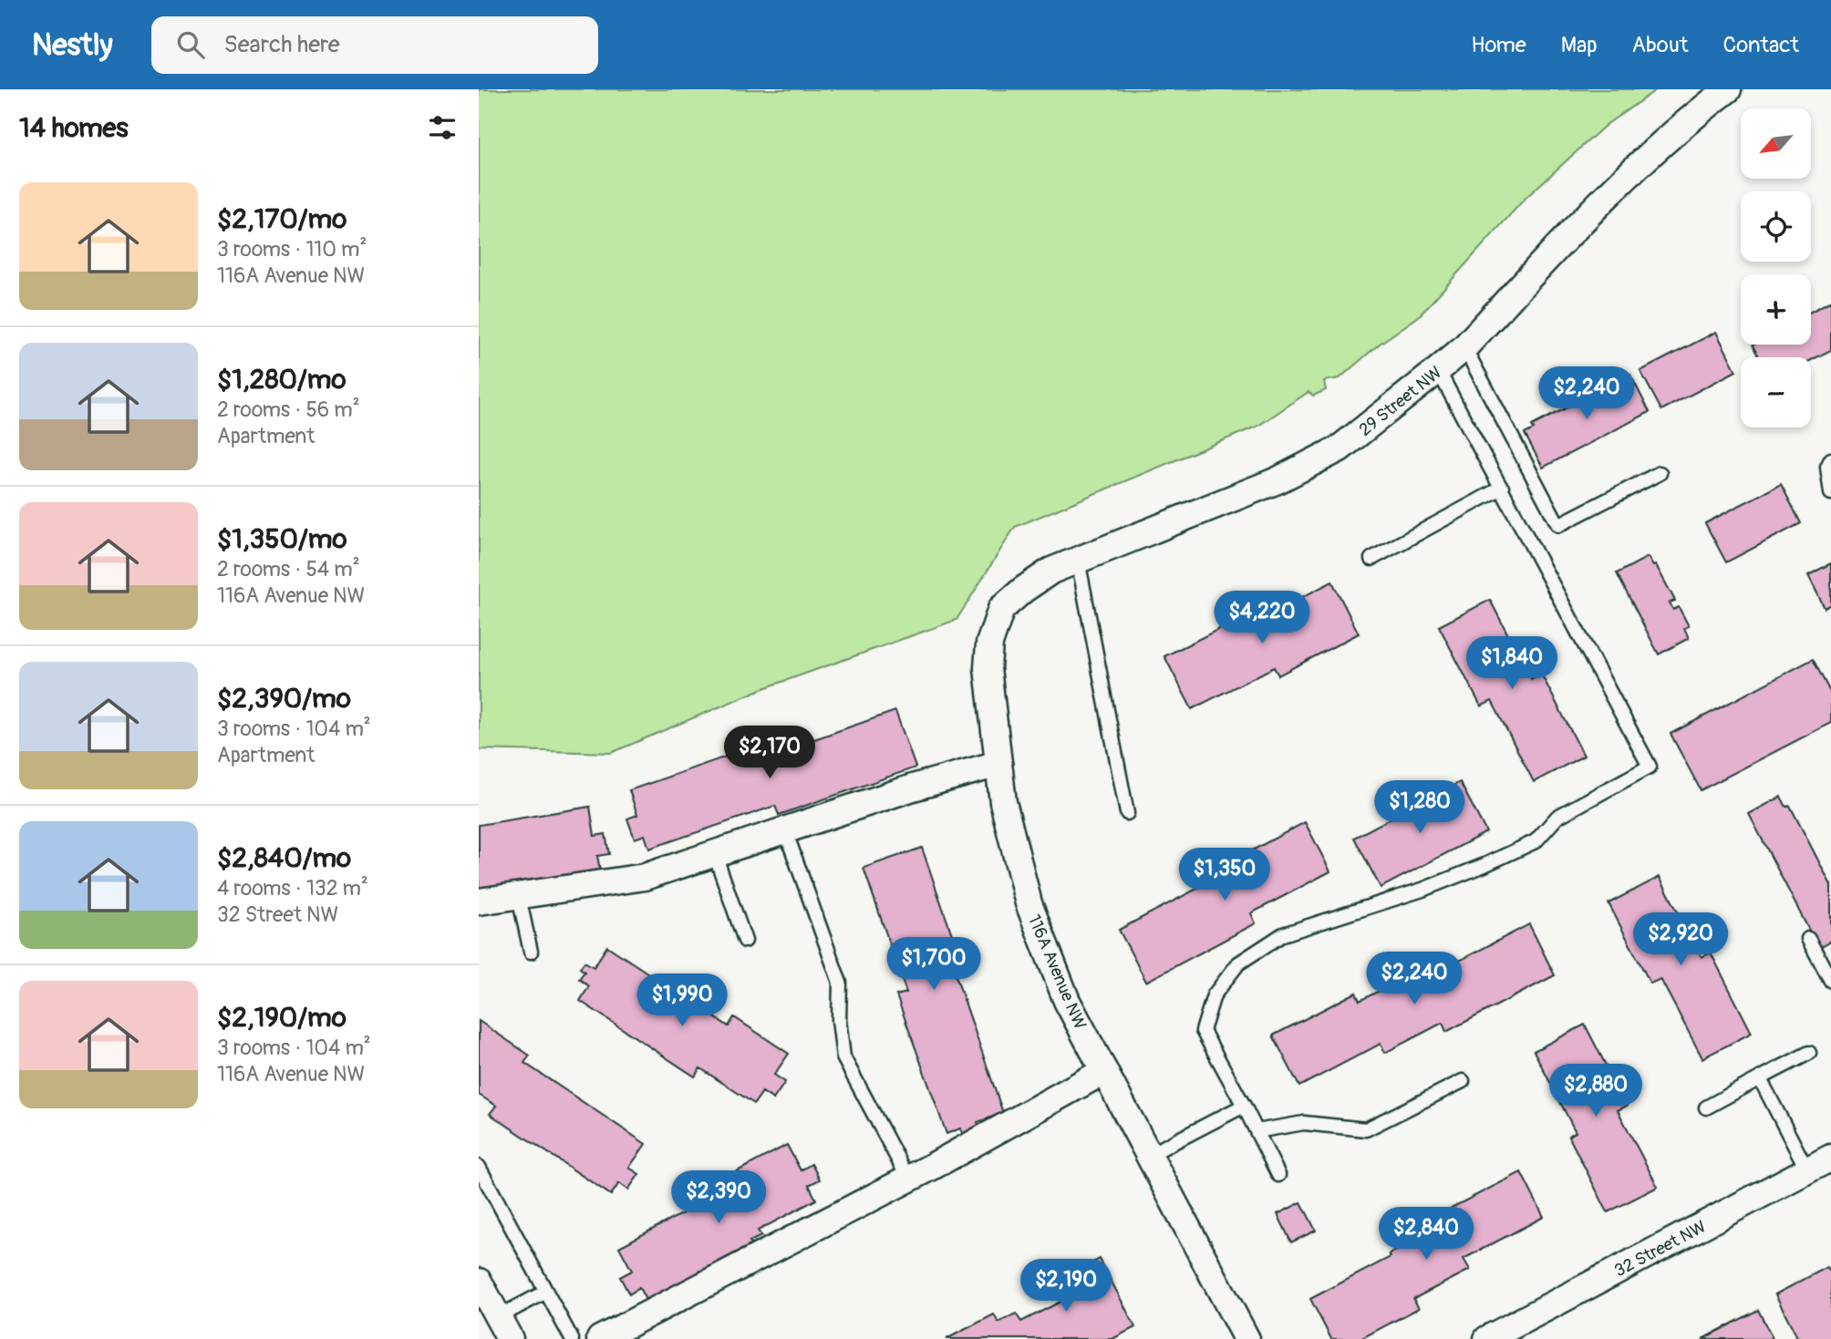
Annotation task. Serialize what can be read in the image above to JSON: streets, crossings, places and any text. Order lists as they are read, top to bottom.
{
  "streets": {
    "street": ["29 Street NW", "116A Avenue NW", "32 Street NW"]
  },
  "crossings": [
    ["29 Street NW", "116A Avenue NW"]
  ],
  "north": "bottom left",
  "page": {
    "header": "Nestly",
    "search": "Search here",
    "nav": [
      "Home",
      "Map",
      "About",
      "Contact"
    ],
    "heading": "14 homes",
    "map_buttons": ["+", "−"],
    "list": [
      {
        "name": "$2,170/mo",
        "note": "3 rooms · 110 m² · 116A Avenue NW"
      },
      {
        "name": "$1,280/mo",
        "note": "2 rooms · 56 m² · Apartment"
      },
      {
        "name": "$1,350/mo",
        "note": "2 rooms · 54 m² · 116A Avenue NW"
      },
      {
        "name": "$2,390/mo",
        "note": "3 rooms · 104 m² · Apartment"
      },
      {
        "name": "$2,840/mo",
        "note": "4 rooms · 132 m² · 32 Street NW"
      },
      {
        "name": "$2,190/mo",
        "note": "3 rooms · 104 m² · 116A Avenue NW"
      }
    ],
    "price": [
      "$2,240",
      "$4,220",
      "$1,840",
      "$2,170",
      "$1,280",
      "$1,350",
      "$2,920",
      "$1,700",
      "$2,240",
      "$1,990",
      "$2,880",
      "$2,390",
      "$2,840",
      "$2,190"
    ]
  }
}
